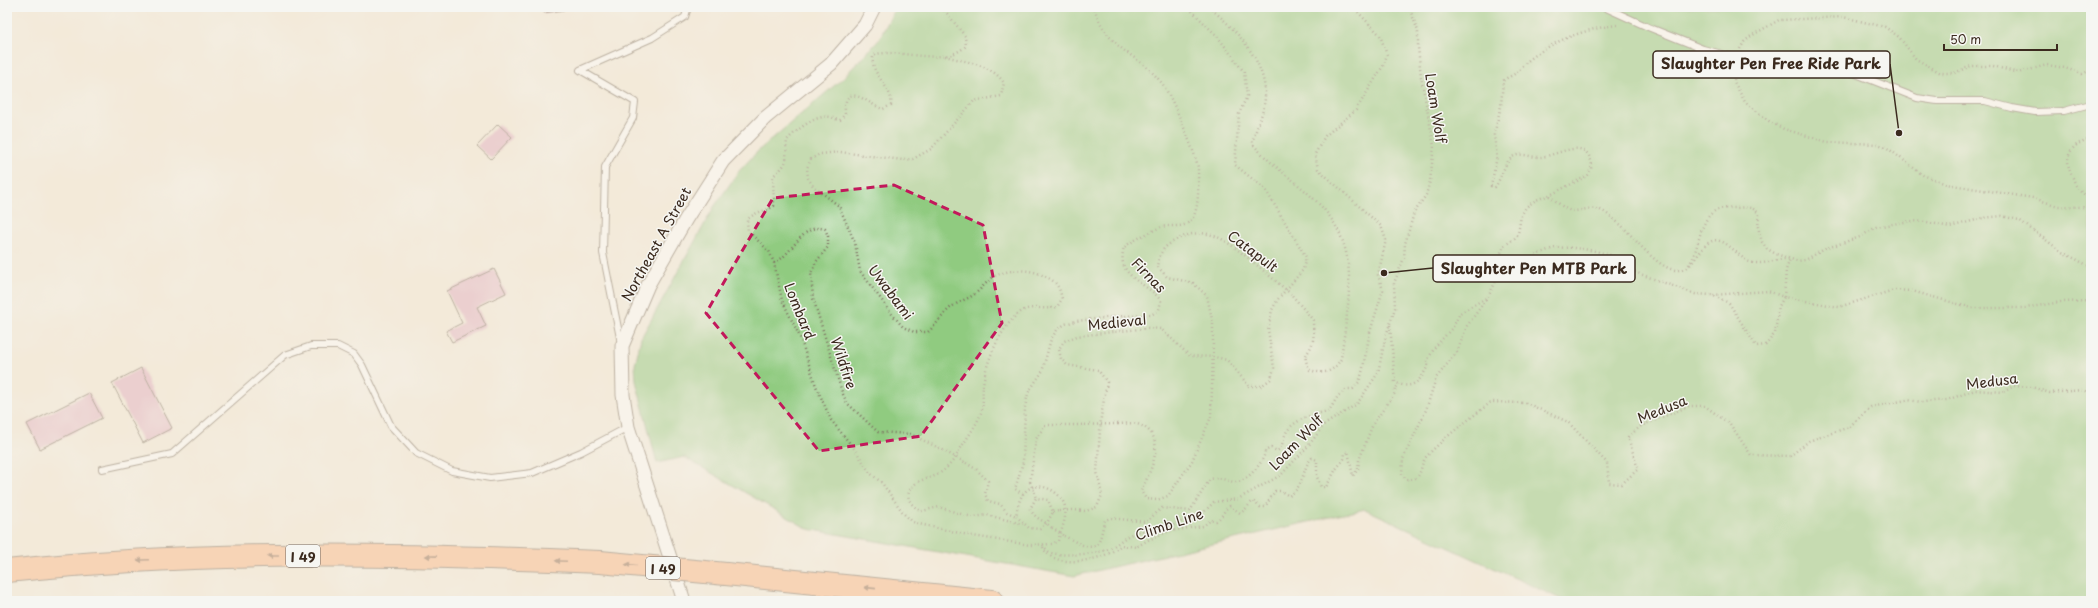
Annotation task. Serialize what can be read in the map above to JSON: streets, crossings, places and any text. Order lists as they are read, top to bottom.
{
  "streets": {
    "highway": ["I 49"],
    "street": ["Northeast A Street"],
    "path": [
      "Loam Wolf",
      "Catapult",
      "Firnas",
      "Uwabami",
      "Lombard",
      "Medieval",
      "Wildfire",
      "Medusa",
      "Climb Line"
    ]
  },
  "crossings": [
    ["Loam Wolf", "Lombard"],
    ["Loam Wolf", "Climb Line"],
    ["Catapult", "Medieval"],
    ["Firnas", "Lombard"],
    ["Uwabami", "Lombard"],
    ["Uwabami", "Wildfire"],
    ["Lombard", "Wildfire"],
    ["Lombard", "Climb Line"]
  ],
  "places": ["Slaughter Pen Free Ride Park", "Slaughter Pen MTB Park"],
  "scale_bar": "50 m"
}
